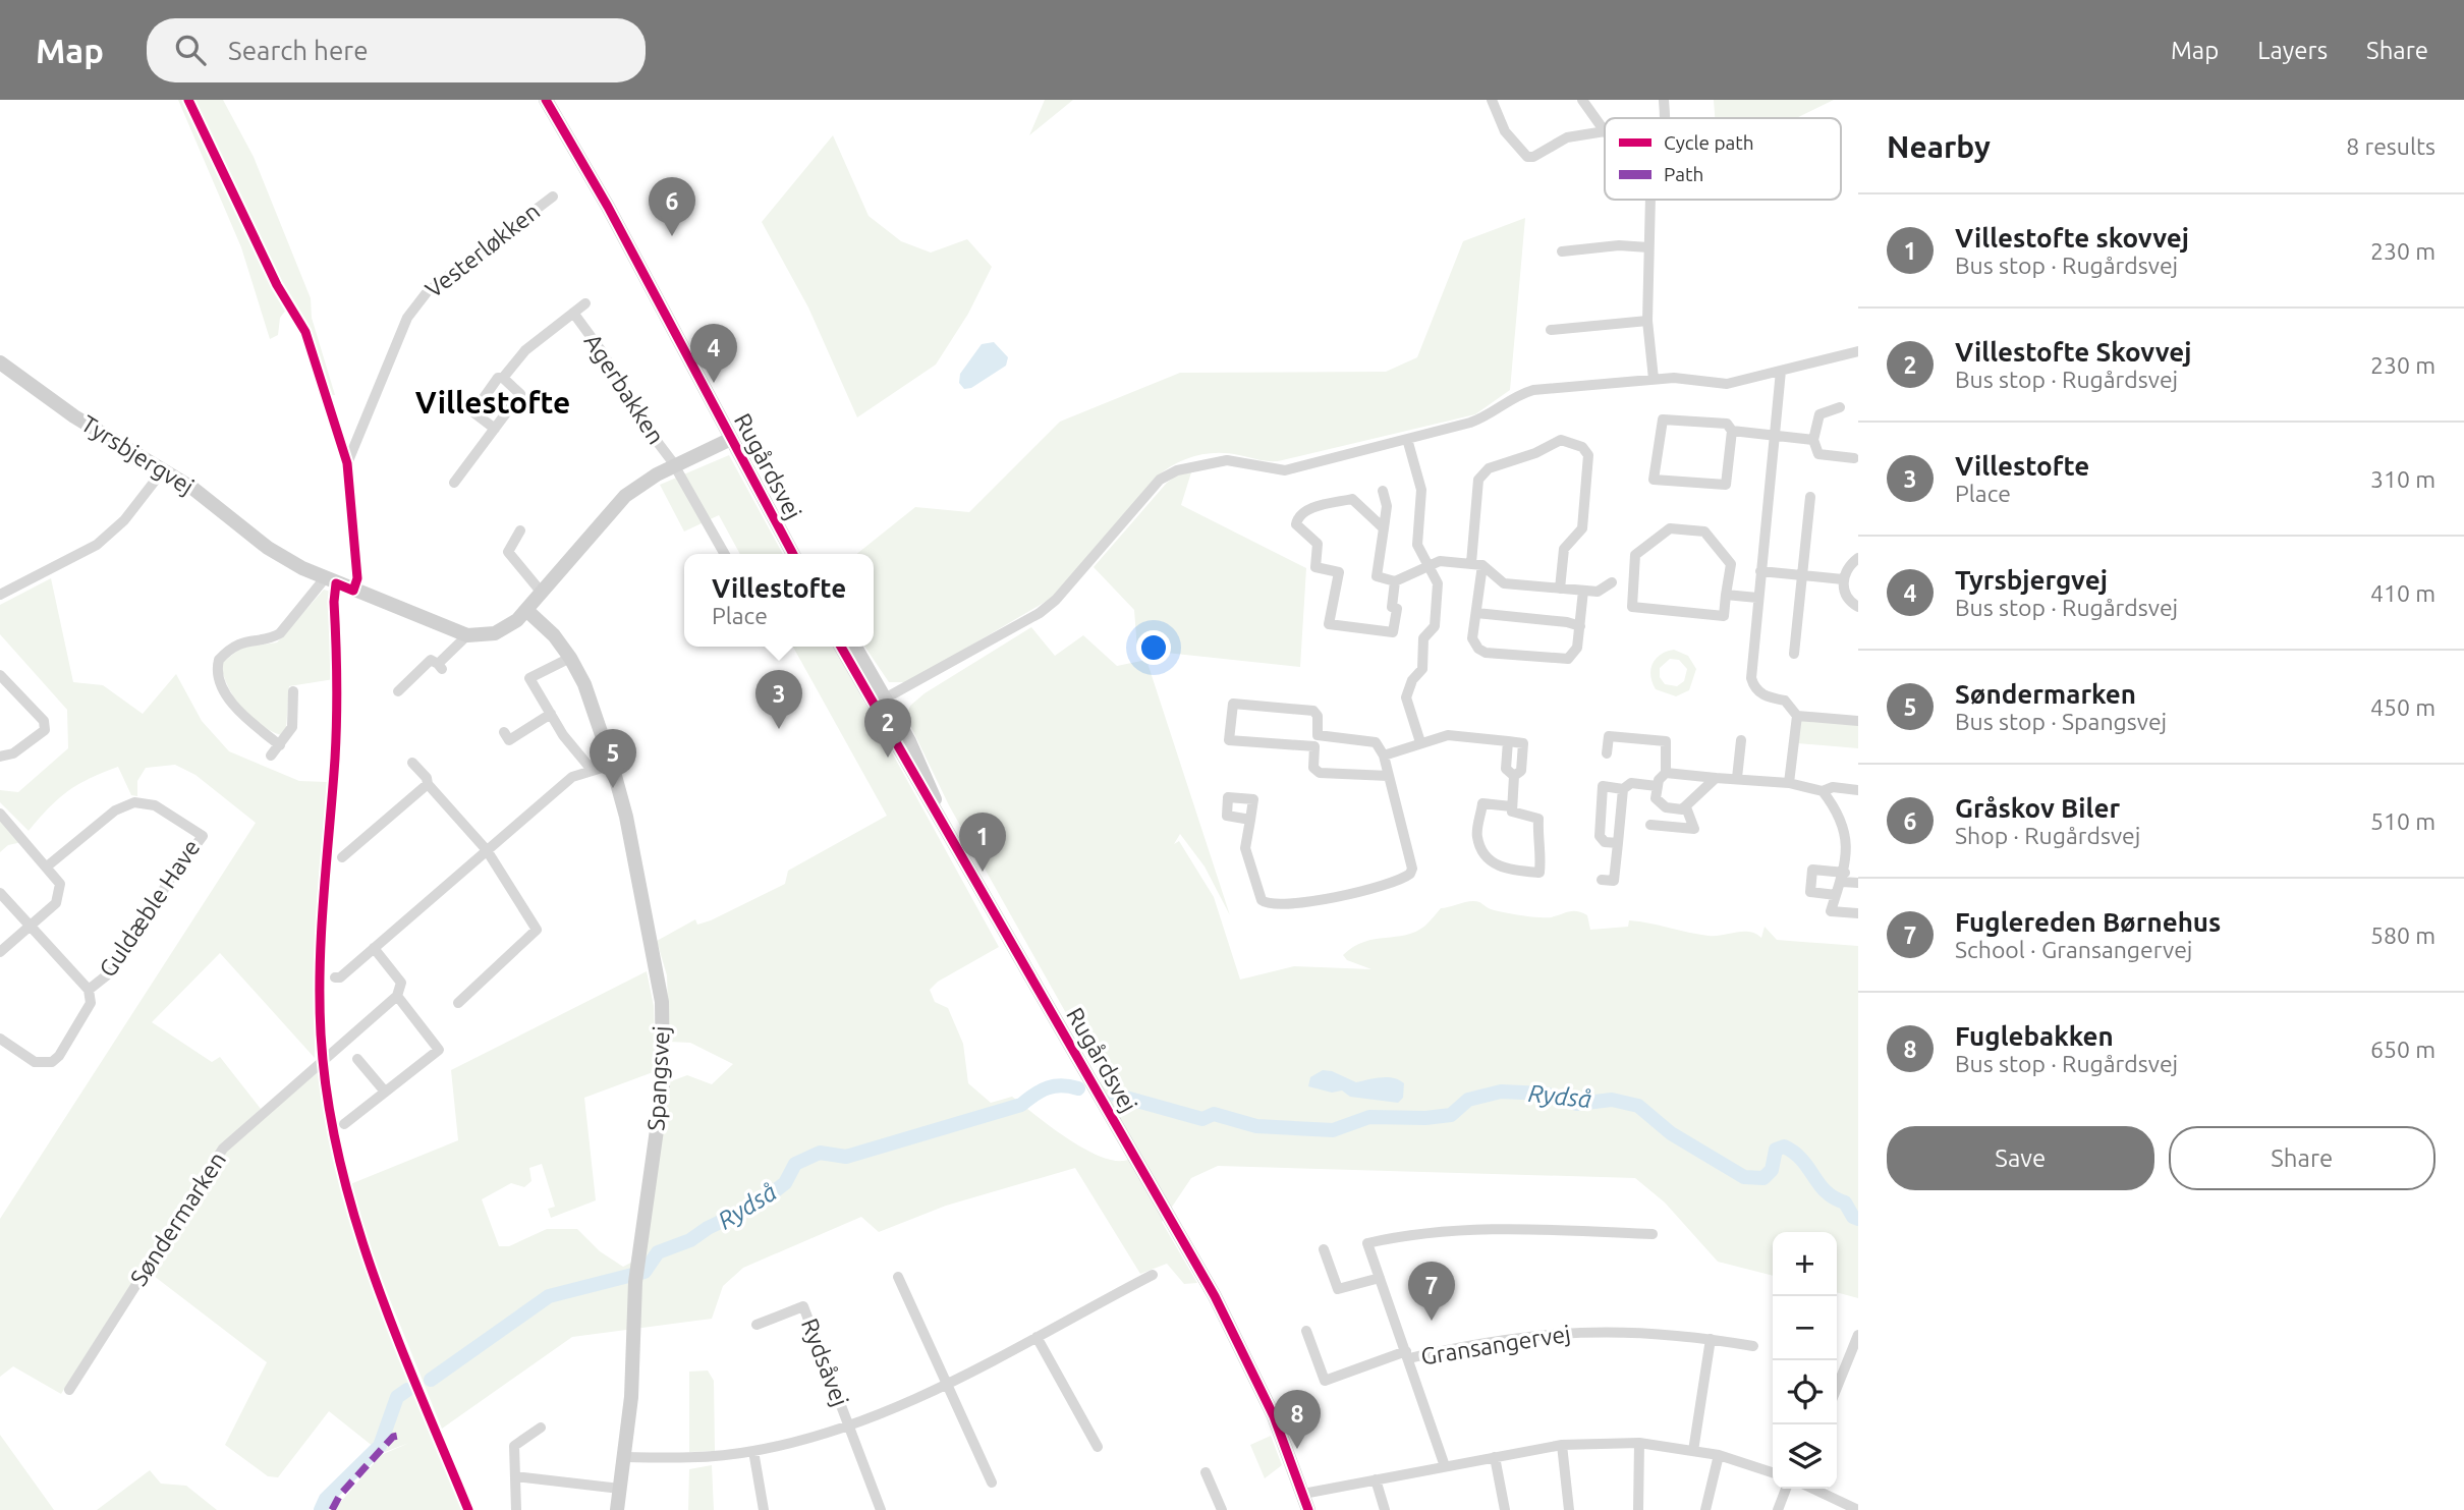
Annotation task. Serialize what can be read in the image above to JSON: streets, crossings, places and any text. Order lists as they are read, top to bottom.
{
  "streets": {
    "street": [
      "Vesterløkken",
      "Agerbakken",
      "Tyrsbjergvej",
      "Rugårdsvej",
      "Guldæble Have",
      "Spangsvej",
      "Søndermarken",
      "Gransangervej",
      "Rydsåvej"
    ]
  },
  "crossings": [
    ["Vesterløkken", "Tyrsbjergvej"],
    ["Agerbakken", "Tyrsbjergvej"],
    ["Tyrsbjergvej", "Rugårdsvej"],
    ["Tyrsbjergvej", "Spangsvej"],
    ["Spangsvej", "Rydsåvej"]
  ],
  "districts": ["Villestofte"],
  "water": ["Rydså"],
  "legend": ["Cycle path", "Path"],
  "page": {
    "header": "Map",
    "search": "Search here",
    "nav": ["Map", "Layers", "Share"],
    "heading": ["Nearby", "8 results"],
    "pins": [
      "6",
      "4",
      "3",
      "2",
      "5",
      "1",
      "7",
      "8"
    ],
    "list": [
      {
        "mark": "1",
        "name": "Villestofte skovvej",
        "note": "Bus stop · Rugårdsvej",
        "value": "230 m"
      },
      {
        "mark": "2",
        "name": "Villestofte Skovvej",
        "note": "Bus stop · Rugårdsvej",
        "value": "230 m"
      },
      {
        "mark": "3",
        "name": "Villestofte",
        "note": "Place",
        "value": "310 m"
      },
      {
        "mark": "4",
        "name": "Tyrsbjergvej",
        "note": "Bus stop · Rugårdsvej",
        "value": "410 m"
      },
      {
        "mark": "5",
        "name": "Søndermarken",
        "note": "Bus stop · Spangsvej",
        "value": "450 m"
      },
      {
        "mark": "6",
        "name": "Gråskov Biler",
        "note": "Shop · Rugårdsvej",
        "value": "510 m"
      },
      {
        "mark": "7",
        "name": "Fuglereden Børnehus",
        "note": "School · Gransangervej",
        "value": "580 m"
      },
      {
        "mark": "8",
        "name": "Fuglebakken",
        "note": "Bus stop · Rugårdsvej",
        "value": "650 m"
      }
    ],
    "popup": ["Villestofte", "Place"],
    "buttons": ["Save", "Share"],
    "map_buttons": ["+", "−"]
  }
}
